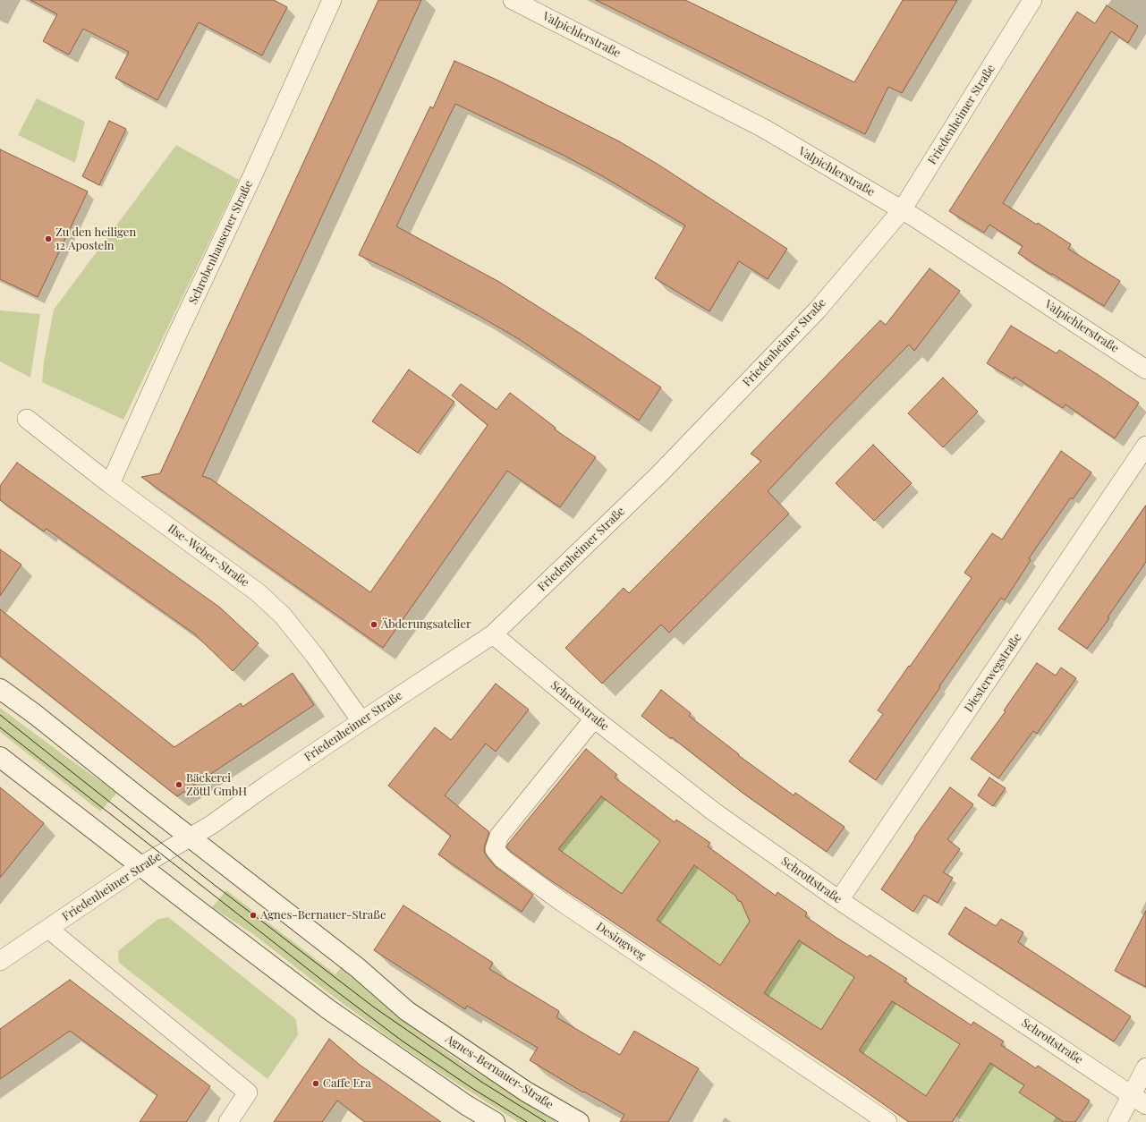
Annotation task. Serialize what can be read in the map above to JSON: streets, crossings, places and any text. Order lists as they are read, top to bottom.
{
  "streets": {
    "main road": ["Agnes-Bernauer-Straße"],
    "street": [
      "Valpichlerstraße",
      "Friedenheimer Straße",
      "Schrobenhausener Straße",
      "Ilse-Weber-Straße",
      "Diesterwegstraße",
      "Schrottstraße",
      "Desingweg"
    ]
  },
  "crossings": [
    ["Valpichlerstraße", "Friedenheimer Straße"],
    ["Friedenheimer Straße", "Ilse-Weber-Straße"],
    ["Friedenheimer Straße", "Schrottstraße"],
    ["Friedenheimer Straße", "Agnes-Bernauer-Straße"],
    ["Schrobenhausener Straße", "Ilse-Weber-Straße"],
    ["Diesterwegstraße", "Schrottstraße"],
    ["Schrottstraße", "Desingweg"]
  ],
  "places": [
    "Zu den heiligen 12 Aposteln",
    "Äbderungsatelier",
    "Bäckerei Zöttl GmbH",
    "Agnes-Bernauer-Straße",
    "Caffe Era"
  ]
}
